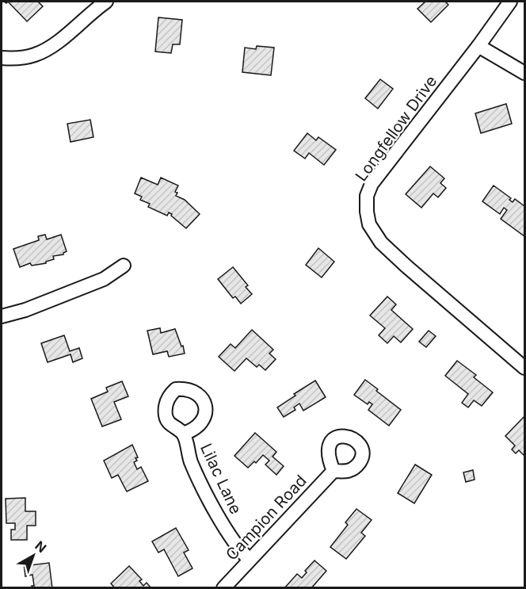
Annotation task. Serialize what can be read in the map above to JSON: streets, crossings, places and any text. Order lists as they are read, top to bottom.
{
  "streets": {
    "street": ["Longfellow Drive", "Lilac Lane", "Campion Road"]
  },
  "crossings": [
    ["Lilac Lane", "Campion Road"]
  ],
  "north": "top right"
}
